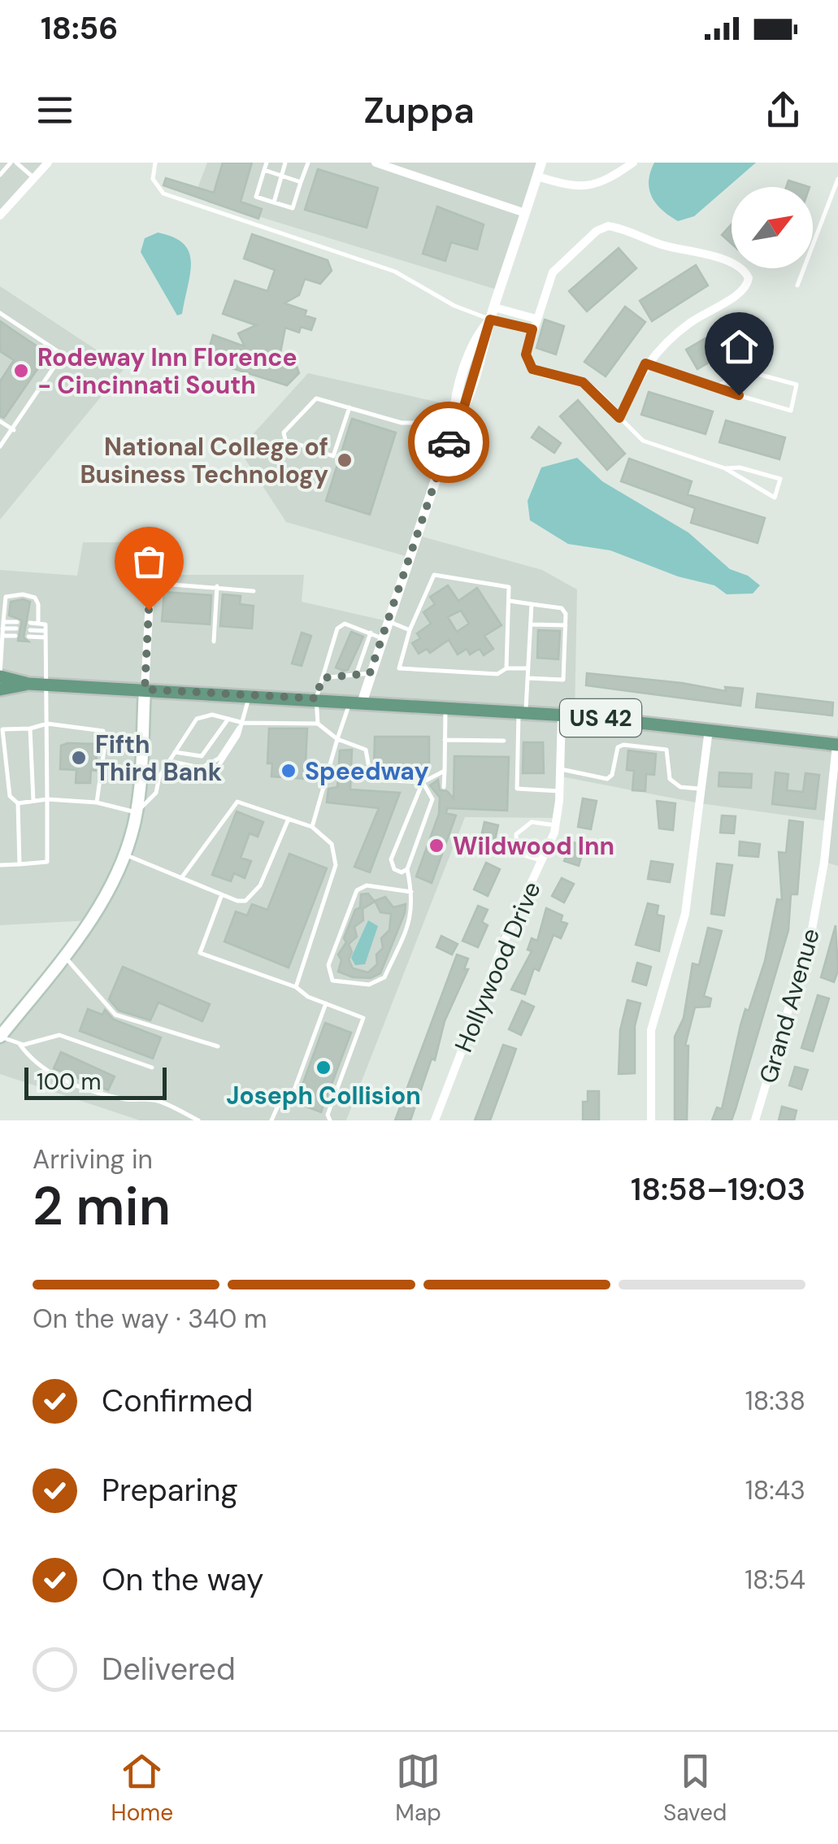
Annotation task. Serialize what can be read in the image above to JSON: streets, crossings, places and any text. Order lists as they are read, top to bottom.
{
  "streets": {
    "main road": ["US 42"],
    "street": ["Hollywood Drive", "Grand Avenue"]
  },
  "crossings": [
    ["US 42", "Hollywood Drive"],
    ["US 42", "Grand Avenue"]
  ],
  "places": [
    "Rodeway Inn Florence - Cincinnati South",
    "National College of Business Technology",
    "Fifth Third Bank",
    "Speedway",
    "Wildwood Inn",
    "Joseph Collision"
  ],
  "scale_bar": "100 m",
  "north": "top right",
  "page": {
    "status": "18:56",
    "header": "Zuppa",
    "scale": "100 m",
    "heading": ["2 min", "Arriving in", "18:58–19:03"],
    "bar": "On the way · 340 m",
    "list": [
      ["Confirmed", "18:38"],
      ["Preparing", "18:43"],
      ["On the way", "18:54"],
      "Delivered"
    ],
    "tabs": ["Home", "Map", "Saved"]
  }
}
